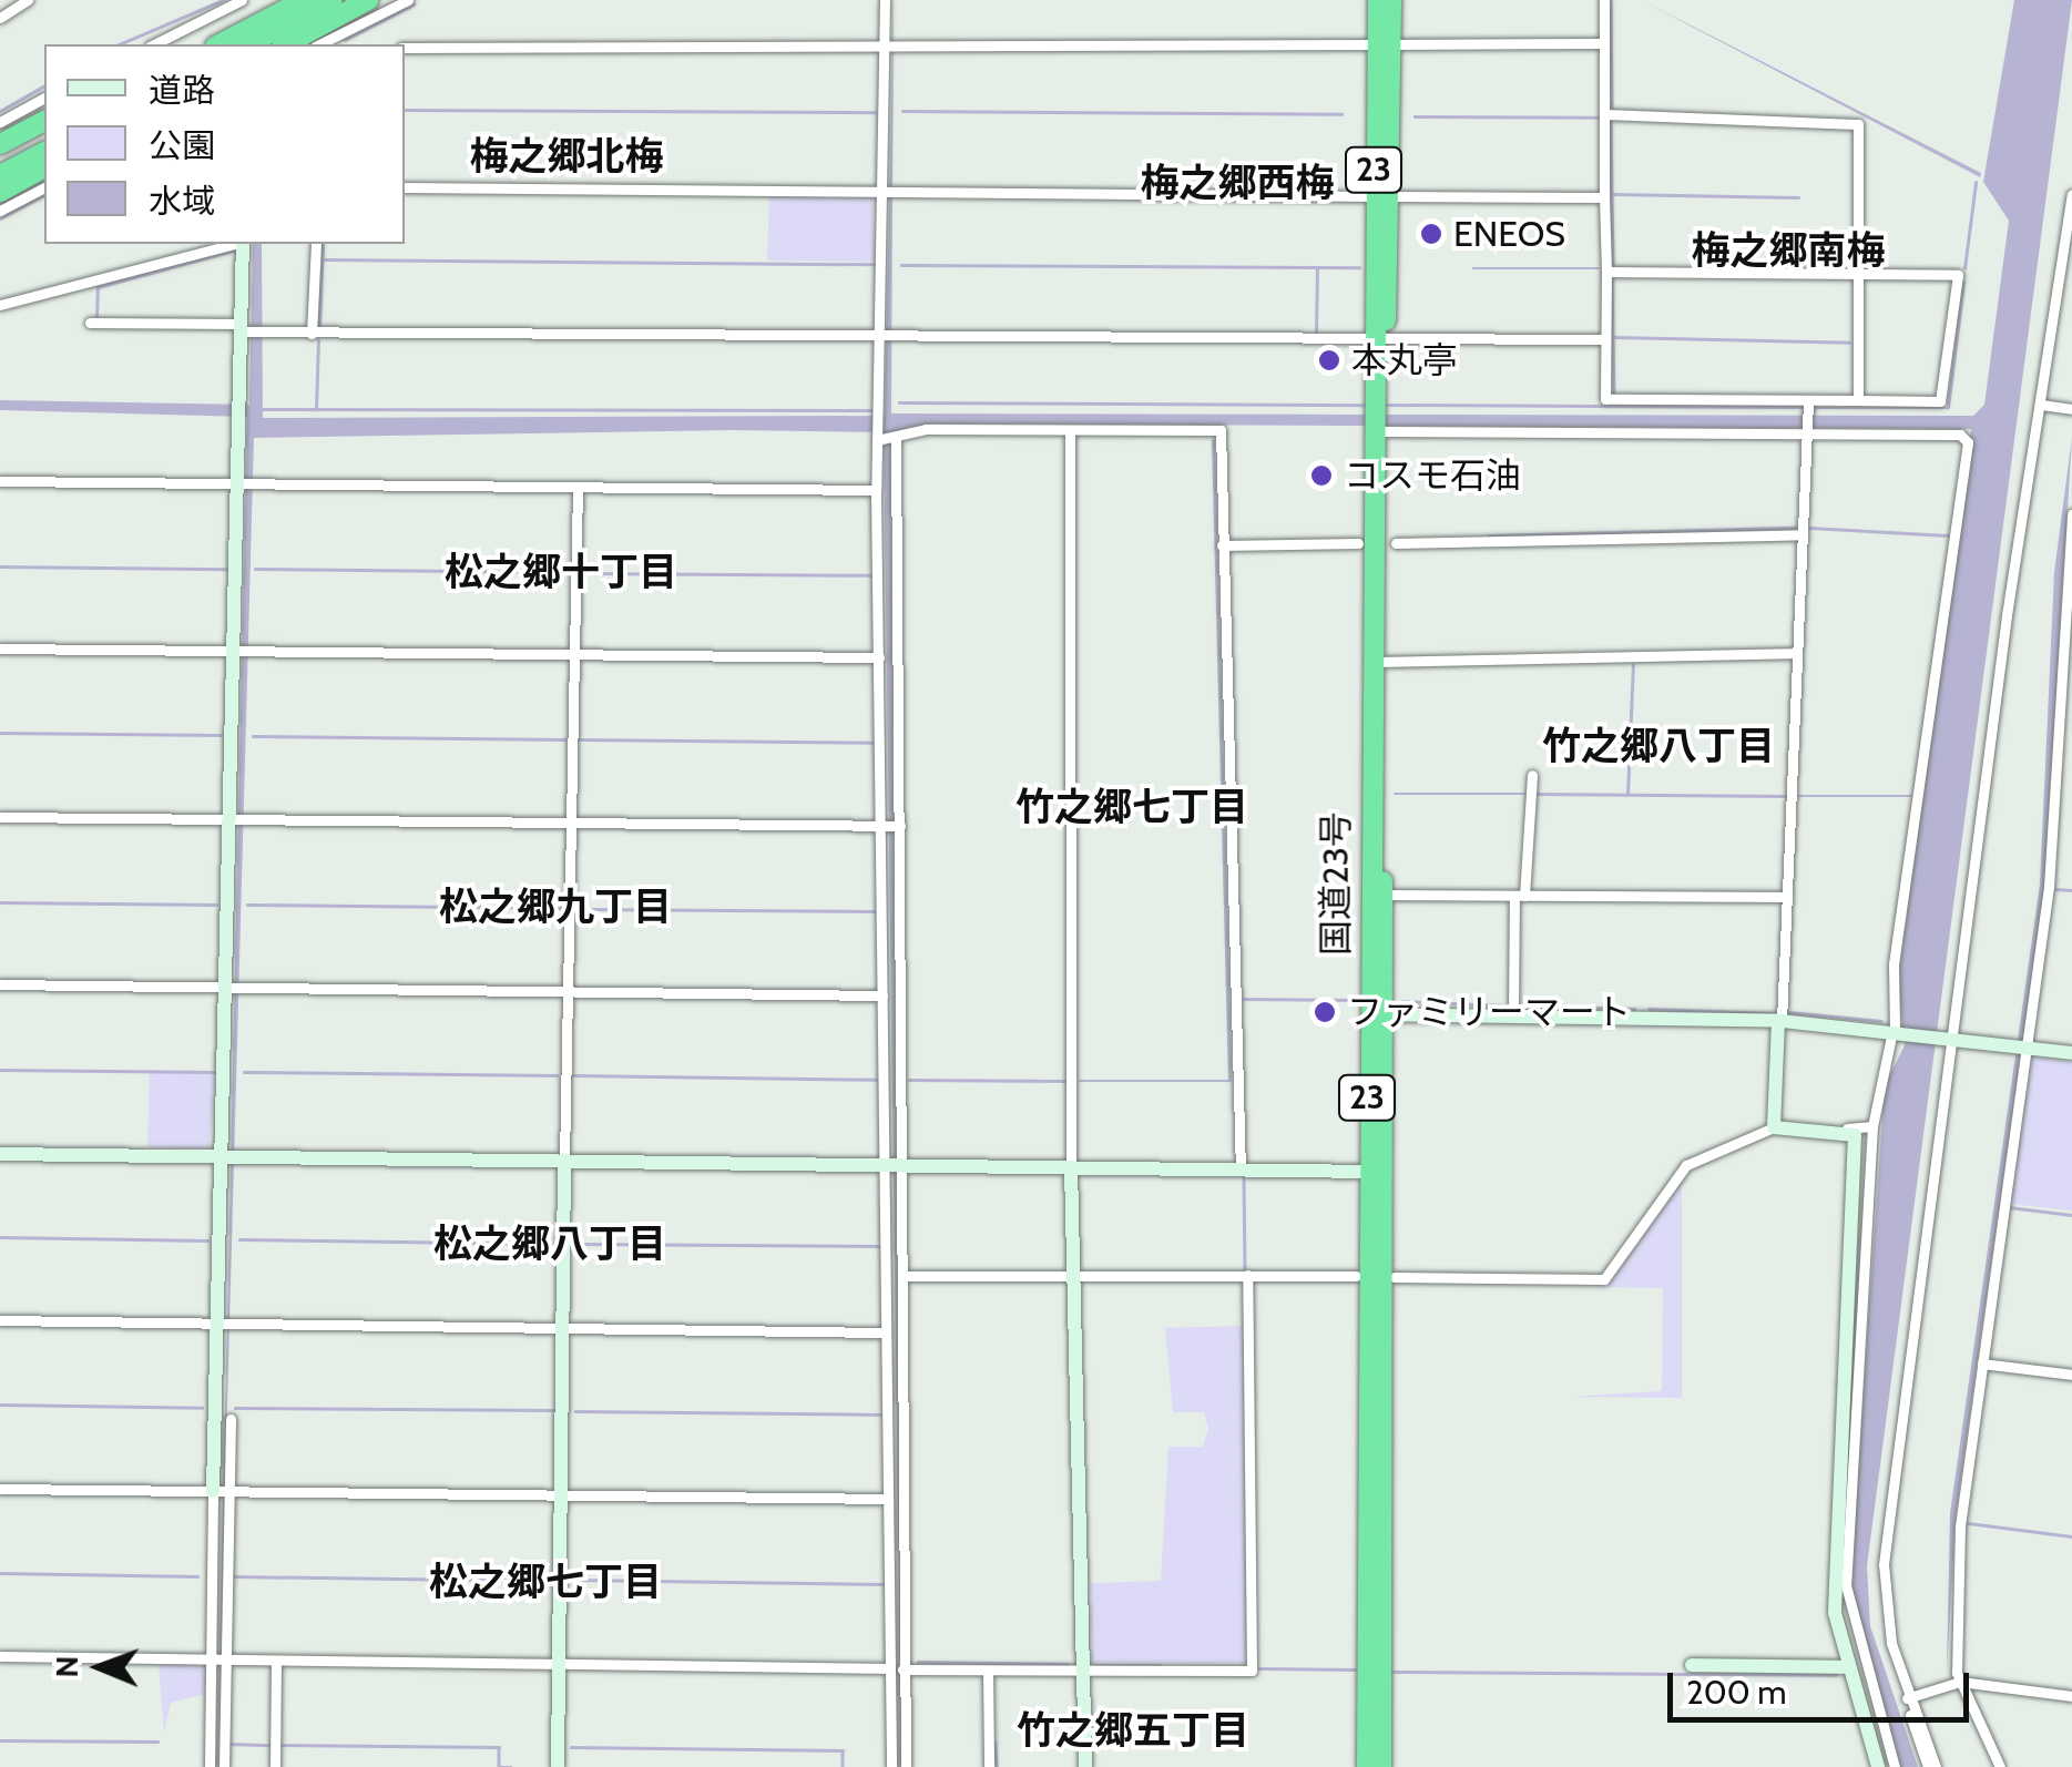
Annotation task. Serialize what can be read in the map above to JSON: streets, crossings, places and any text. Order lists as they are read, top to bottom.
{
  "streets": {
    "highway": ["23", "国道23号"]
  },
  "districts": [
    "梅之郷北梅",
    "梅之郷西梅",
    "梅之郷南梅",
    "松之郷十丁目",
    "竹之郷八丁目",
    "竹之郷七丁目",
    "松之郷九丁目",
    "松之郷八丁目",
    "松之郷七丁目",
    "竹之郷五丁目"
  ],
  "places": [
    "ENEOS",
    "本丸亭",
    "コスモ石油",
    "ファミリーマート"
  ],
  "legend": ["道路", "公園", "水域"],
  "scale_bar": "200 m",
  "north": "left"
}
